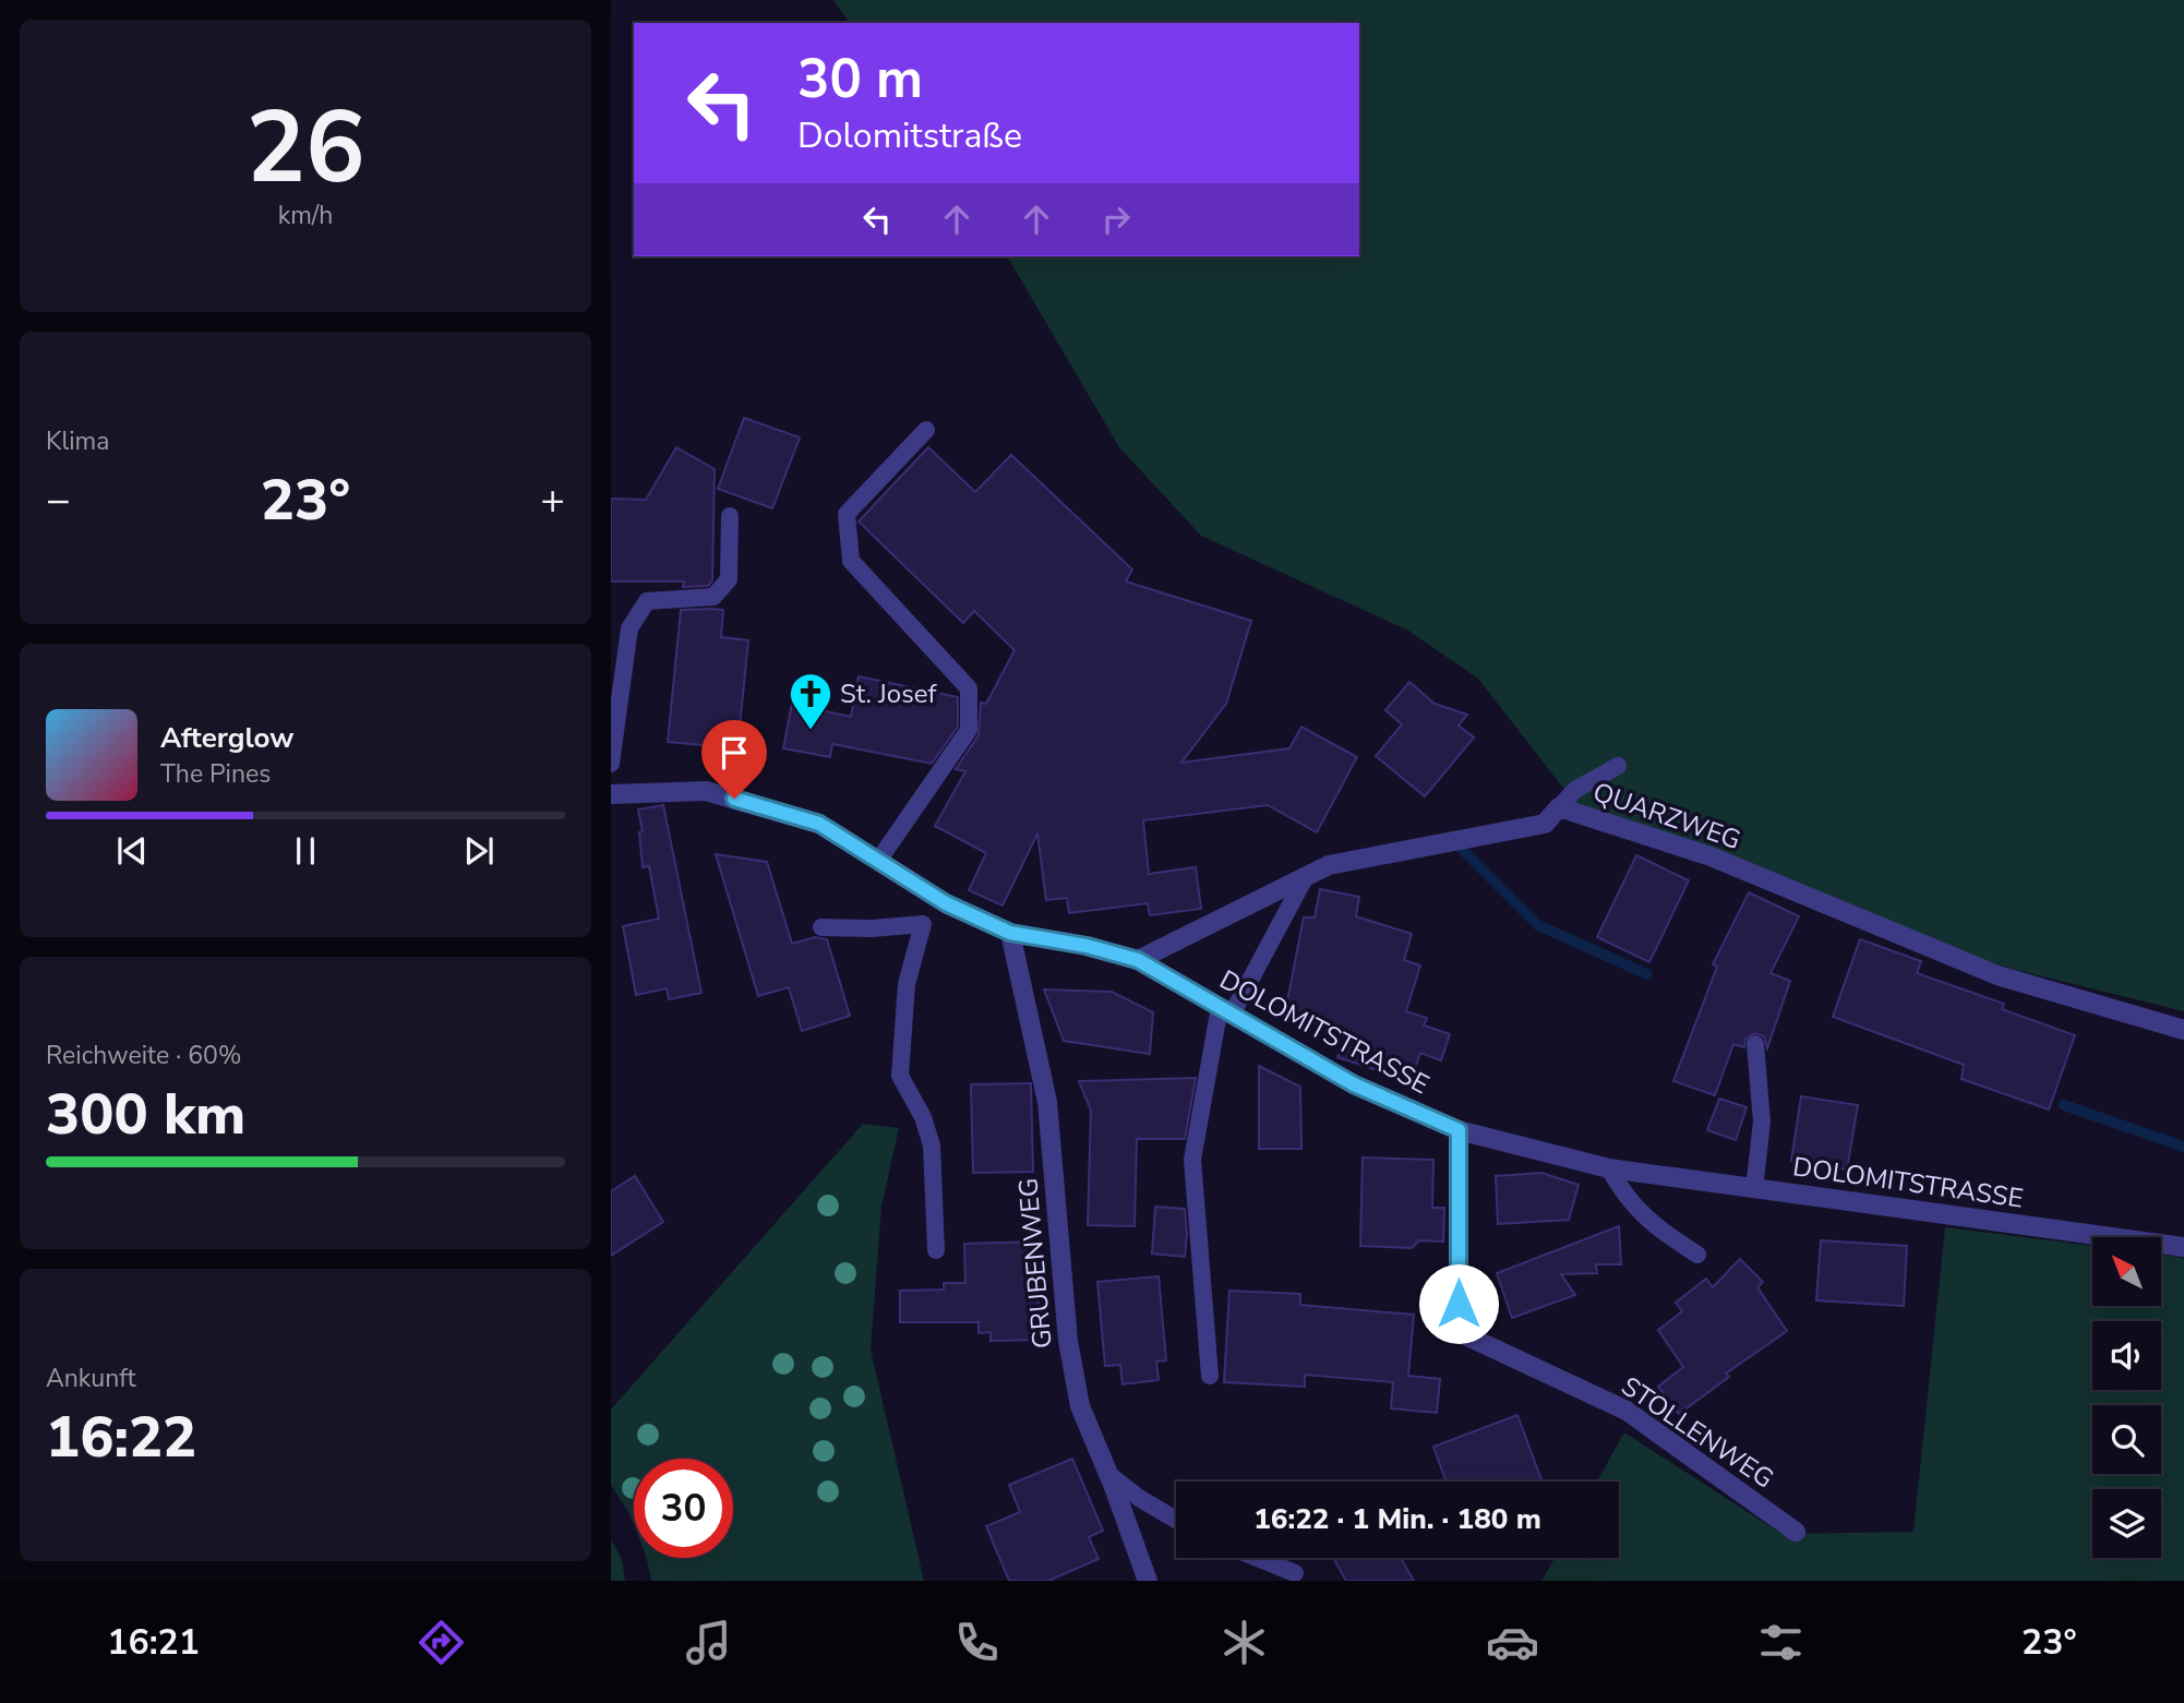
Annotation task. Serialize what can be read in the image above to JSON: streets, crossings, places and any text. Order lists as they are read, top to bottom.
{
  "streets": {
    "street": [
      "QUARZWEG",
      "DOLOMITSTRASSE",
      "GRUBENWEG",
      "STOLLENWEG"
    ]
  },
  "crossings": [
    ["QUARZWEG", "DOLOMITSTRASSE"],
    ["DOLOMITSTRASSE", "GRUBENWEG"],
    ["DOLOMITSTRASSE", "STOLLENWEG"]
  ],
  "places": {
    "church": ["St. Josef"]
  },
  "north": "top left",
  "page": {
    "tile": [
      ["26", "km/h"],
      "Klima",
      ["Reichweite · 60%", "300 km"],
      ["Ankunft", "16:22"]
    ],
    "turn": ["30 m", "Dolomitstraße"],
    "heat": ["−", "23°", "+"],
    "song": ["Afterglow", "The Pines"],
    "limit": "30",
    "trip": "16:22 · 1 Min. · 180 m",
    "tabs": ["16:21", "23°"]
  }
}
